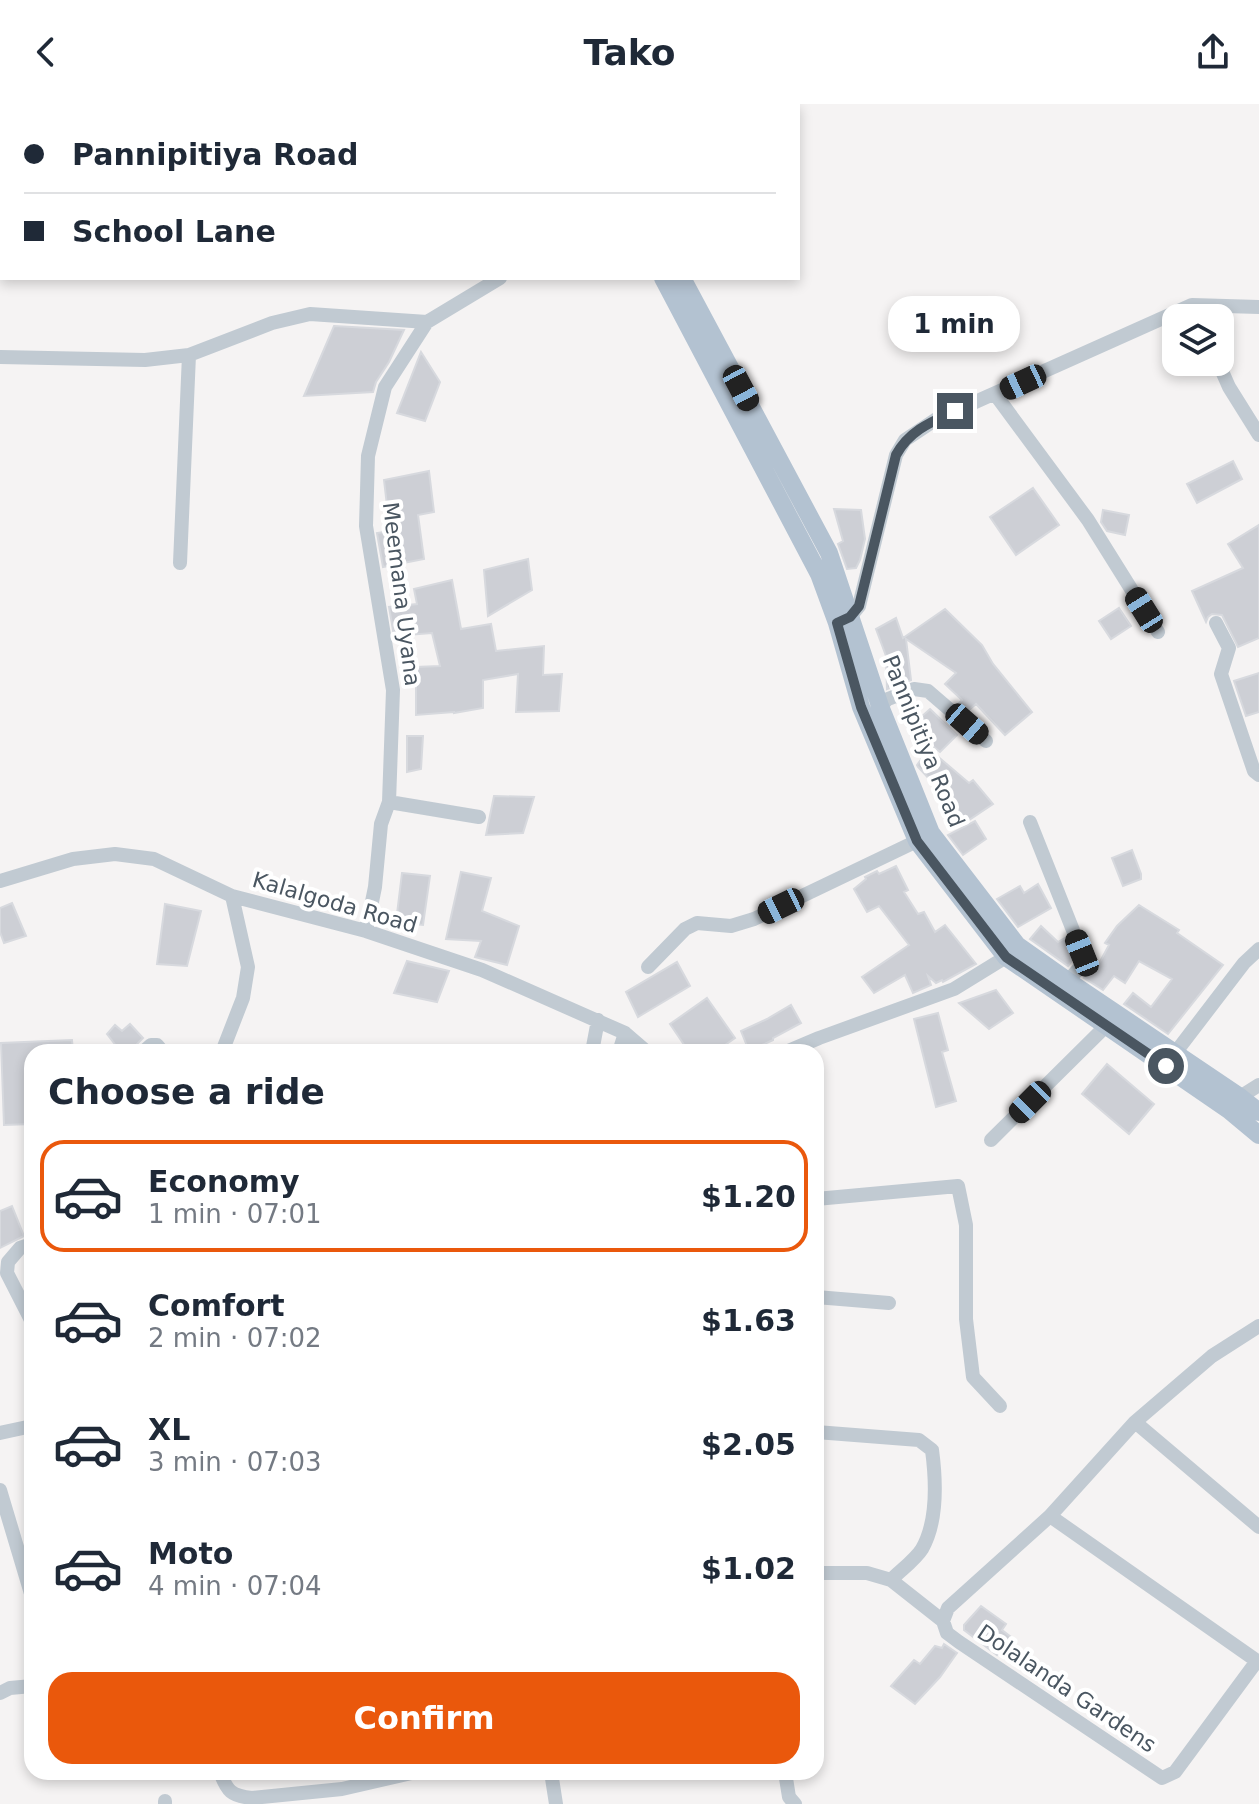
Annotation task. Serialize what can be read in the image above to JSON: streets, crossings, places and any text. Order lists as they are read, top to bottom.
{
  "streets": {
    "main road": ["Pannipitiya Road"],
    "street": ["Meemana Uyana", "Kalalgoda Road", "Dolalanda Gardens"]
  },
  "crossings": [
    ["Meemana Uyana", "Kalalgoda Road"]
  ],
  "page": {
    "header": "Tako",
    "banner": ["Pannipitiya Road", "School Lane"],
    "bubble": "1 min",
    "heading": "Choose a ride",
    "list": [
      {
        "name": "Economy",
        "note": "1 min · 07:01",
        "value": "$1.20"
      },
      {
        "name": "Comfort",
        "note": "2 min · 07:02",
        "value": "$1.63"
      },
      {
        "name": "XL",
        "note": "3 min · 07:03",
        "value": "$2.05"
      },
      {
        "name": "Moto",
        "note": "4 min · 07:04",
        "value": "$1.02"
      }
    ],
    "buttons": "Confirm"
  }
}
